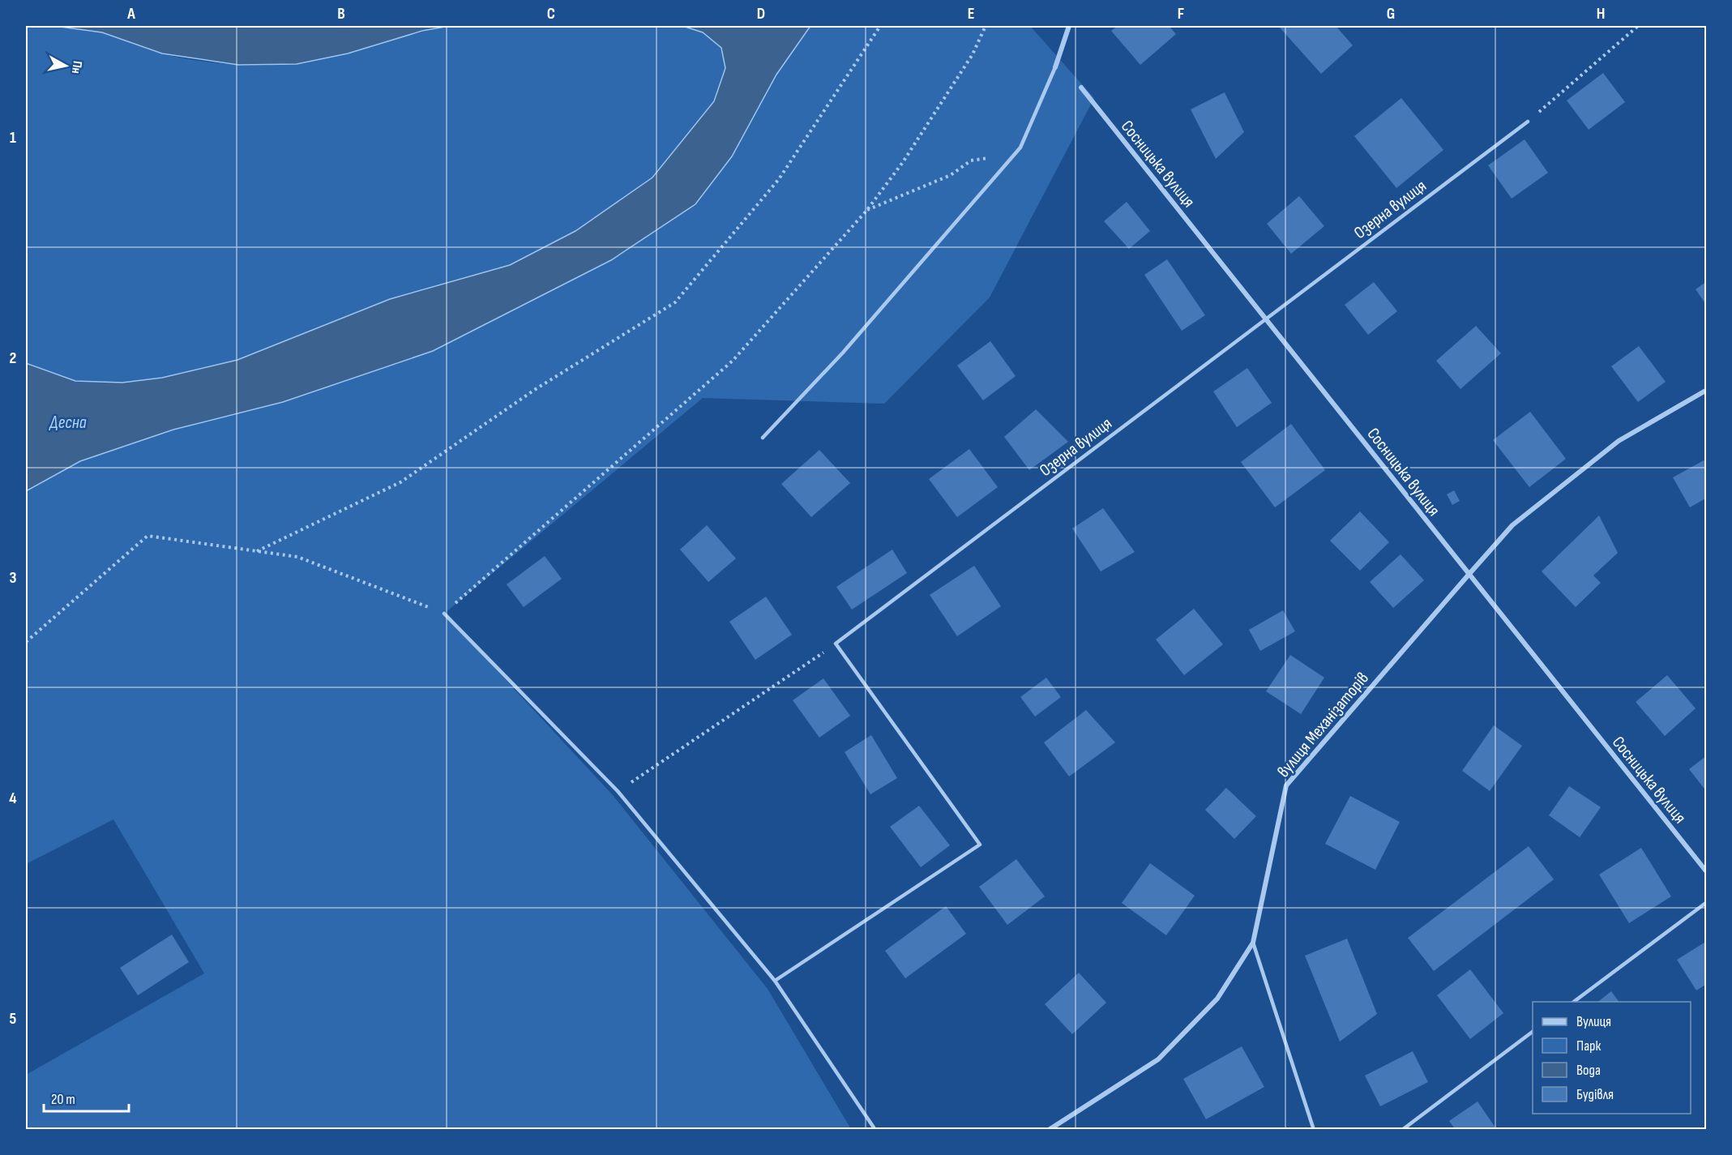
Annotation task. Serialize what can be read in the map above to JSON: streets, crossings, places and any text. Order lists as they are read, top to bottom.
{
  "streets": {
    "street": ["Сосницька вулиця", "вулиця Механізаторів"],
    "lane": ["Озерна вулиця"]
  },
  "crossings": [
    ["Сосницька вулиця", "Озерна вулиця"],
    ["Сосницька вулиця", "вулиця Механізаторів"]
  ],
  "water": ["Десна"],
  "legend": [
    "Вулиця",
    "Парк",
    "Вода",
    "Будівля"
  ],
  "scale_bar": "20 m",
  "north": "right",
  "grid": {
    "columns": [
      "A",
      "B",
      "C",
      "D",
      "E",
      "F",
      "G",
      "H"
    ],
    "rows": [
      "1",
      "2",
      "3",
      "4",
      "5"
    ]
  }
}
